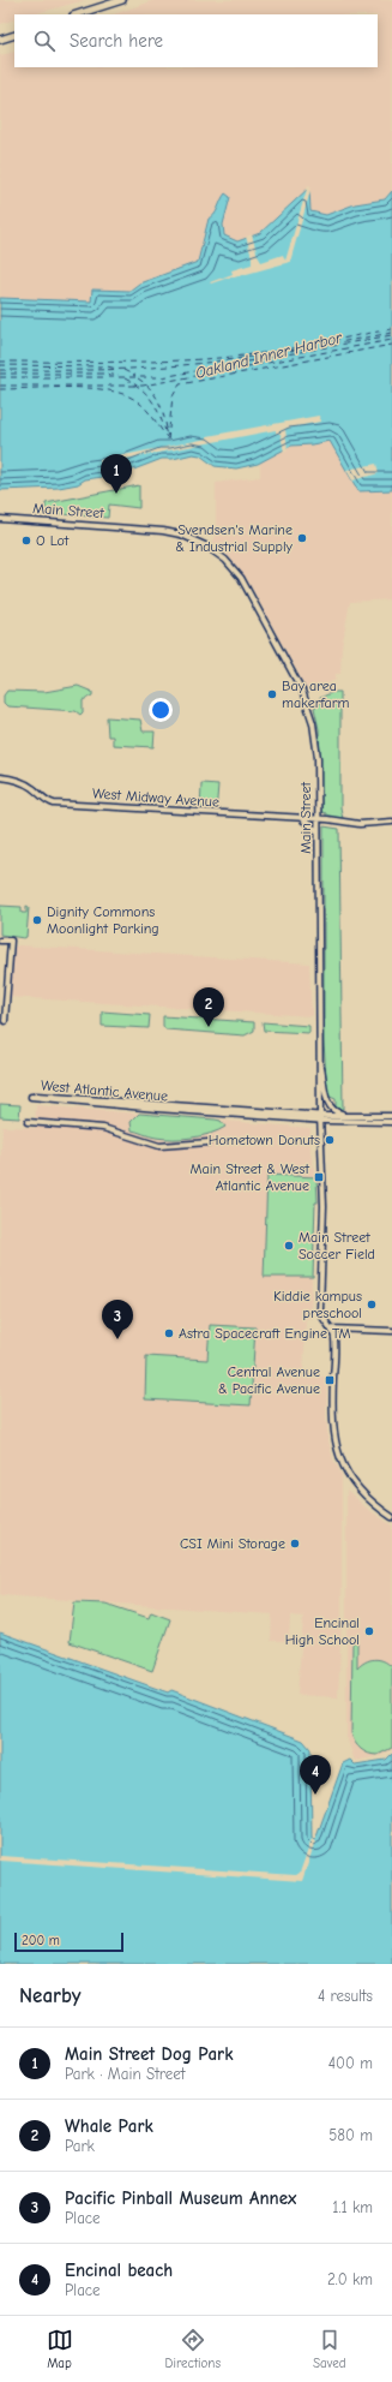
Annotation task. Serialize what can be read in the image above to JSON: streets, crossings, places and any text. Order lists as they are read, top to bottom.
{
  "streets": {
    "street": ["Main Street", "West Midway Avenue", "West Atlantic Avenue"]
  },
  "crossings": [
    ["Main Street", "West Midway Avenue"],
    ["Main Street", "West Atlantic Avenue"]
  ],
  "water": ["Oakland Inner Harbor"],
  "places": {
    "other": [
      "Svendsen's Marine & Industrial Supply",
      "O Lot",
      "Bay area makerfarm",
      "Dignity Commons Moonlight Parking",
      "Hometown Donuts",
      "Main Street Soccer Field",
      "Kiddie kampus preschool",
      "Astra Spacecraft Engine TM",
      "CSI Mini Storage",
      "Encinal High School"
    ],
    "transit": ["Main Street & West Atlantic Avenue", "Central Avenue & Pacific Avenue"]
  },
  "scale_bar": "200 m",
  "page": {
    "search": "Search here",
    "pins": [
      "1",
      "2",
      "3",
      "4"
    ],
    "scale": "200 m",
    "heading": ["Nearby", "4 results"],
    "list": [
      {
        "mark": "1",
        "name": "Main Street Dog Park",
        "note": "Park · Main Street",
        "value": "400 m"
      },
      {
        "mark": "2",
        "name": "Whale Park",
        "note": "Park",
        "value": "580 m"
      },
      {
        "mark": "3",
        "name": "Pacific Pinball Museum Annex",
        "note": "Place",
        "value": "1.1 km"
      },
      {
        "mark": "4",
        "name": "Encinal beach",
        "note": "Place",
        "value": "2.0 km"
      }
    ],
    "nav": ["Map", "Directions", "Saved"]
  }
}
